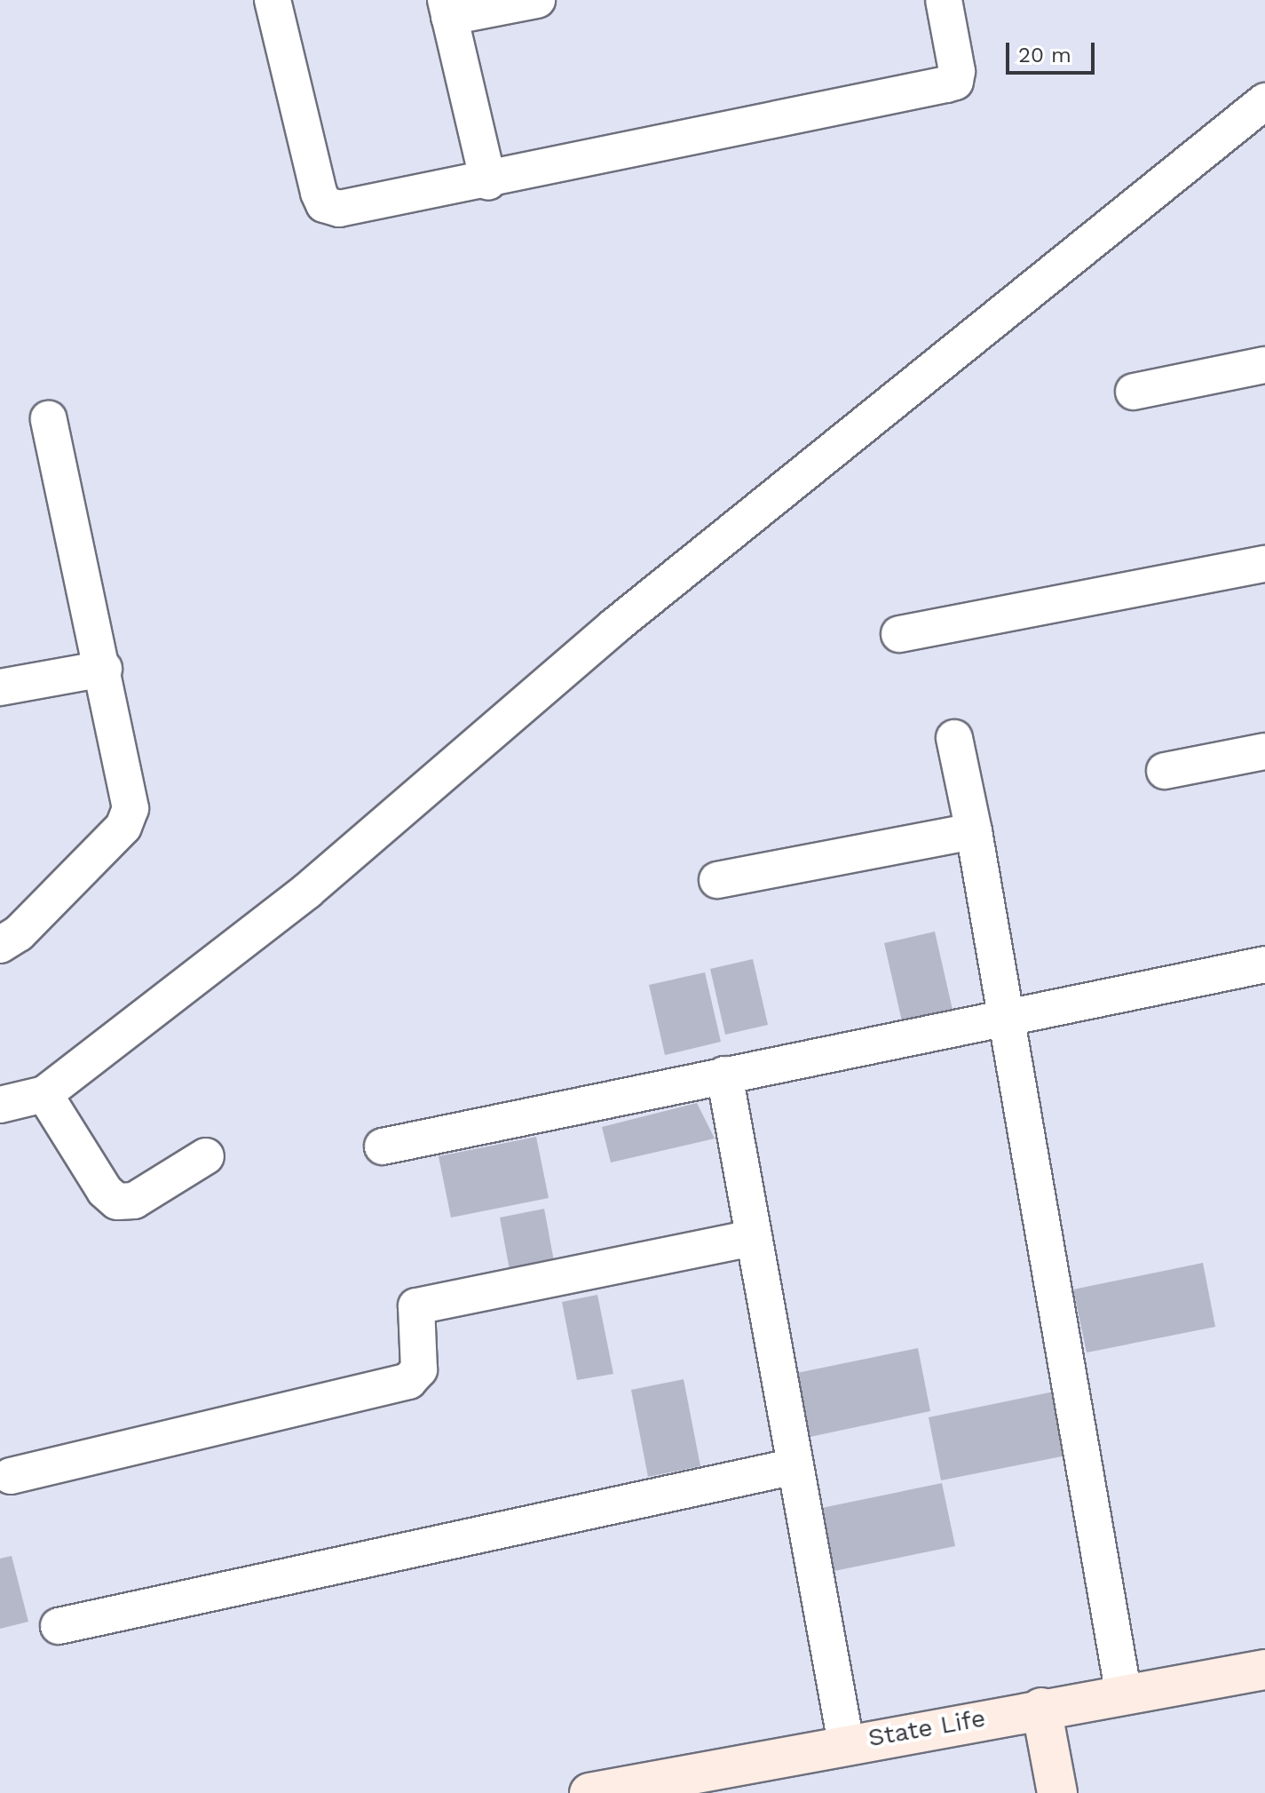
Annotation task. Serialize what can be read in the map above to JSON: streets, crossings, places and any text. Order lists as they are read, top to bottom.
{
  "streets": {
    "street": ["State Life"]
  },
  "scale_bar": "20 m"
}
